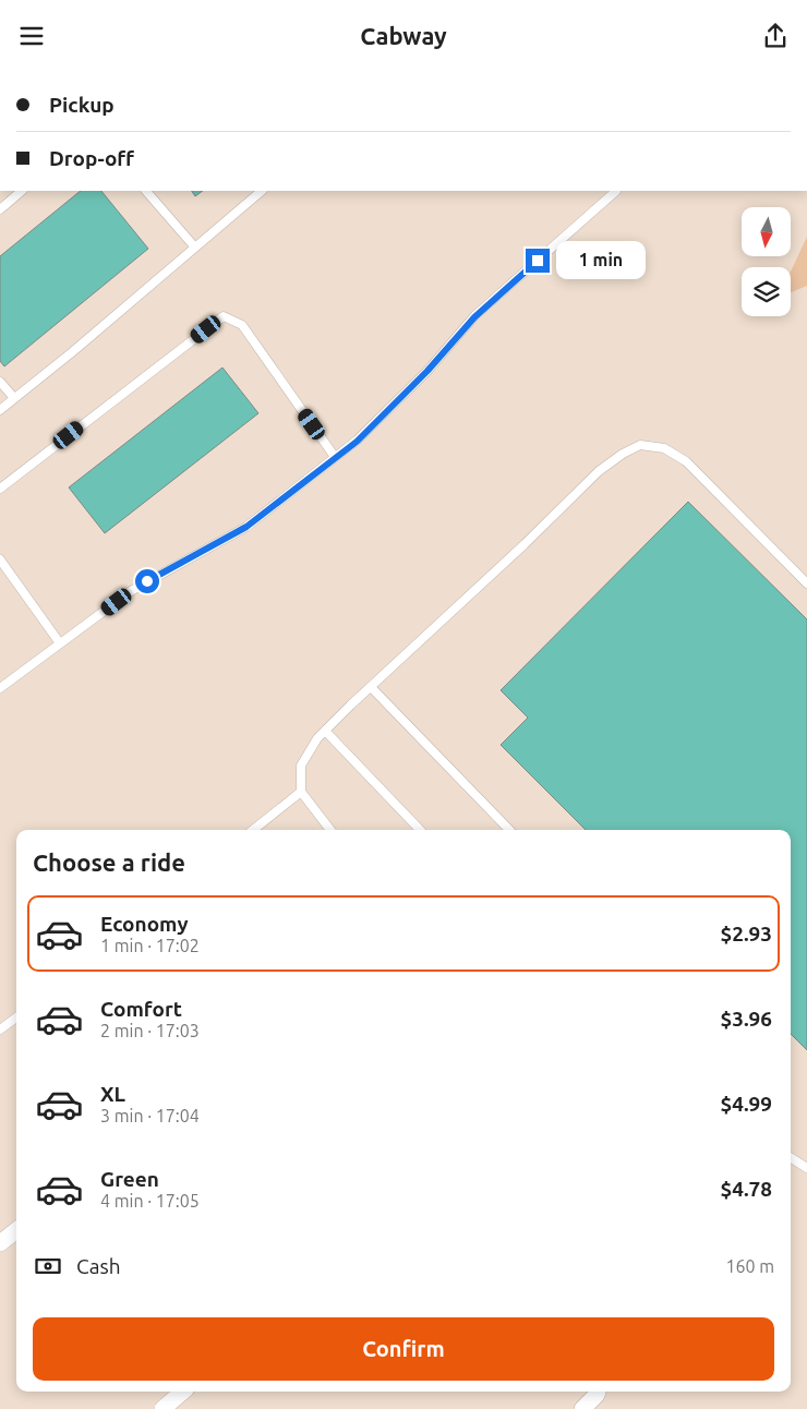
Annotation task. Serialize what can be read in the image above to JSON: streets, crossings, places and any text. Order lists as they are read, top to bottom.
{
  "north": "bottom",
  "page": {
    "header": "Cabway",
    "banner": ["Pickup", "Drop-off"],
    "bubble": "1 min",
    "heading": "Choose a ride",
    "list": [
      {
        "name": "Economy",
        "note": "1 min · 17:02",
        "value": "$2.93"
      },
      {
        "name": "Comfort",
        "note": "2 min · 17:03",
        "value": "$3.96"
      },
      {
        "name": "XL",
        "note": "3 min · 17:04",
        "value": "$4.99"
      },
      {
        "name": "Green",
        "note": "4 min · 17:05",
        "value": "$4.78"
      }
    ],
    "pay": ["Cash", "160 m"],
    "buttons": "Confirm"
  }
}
